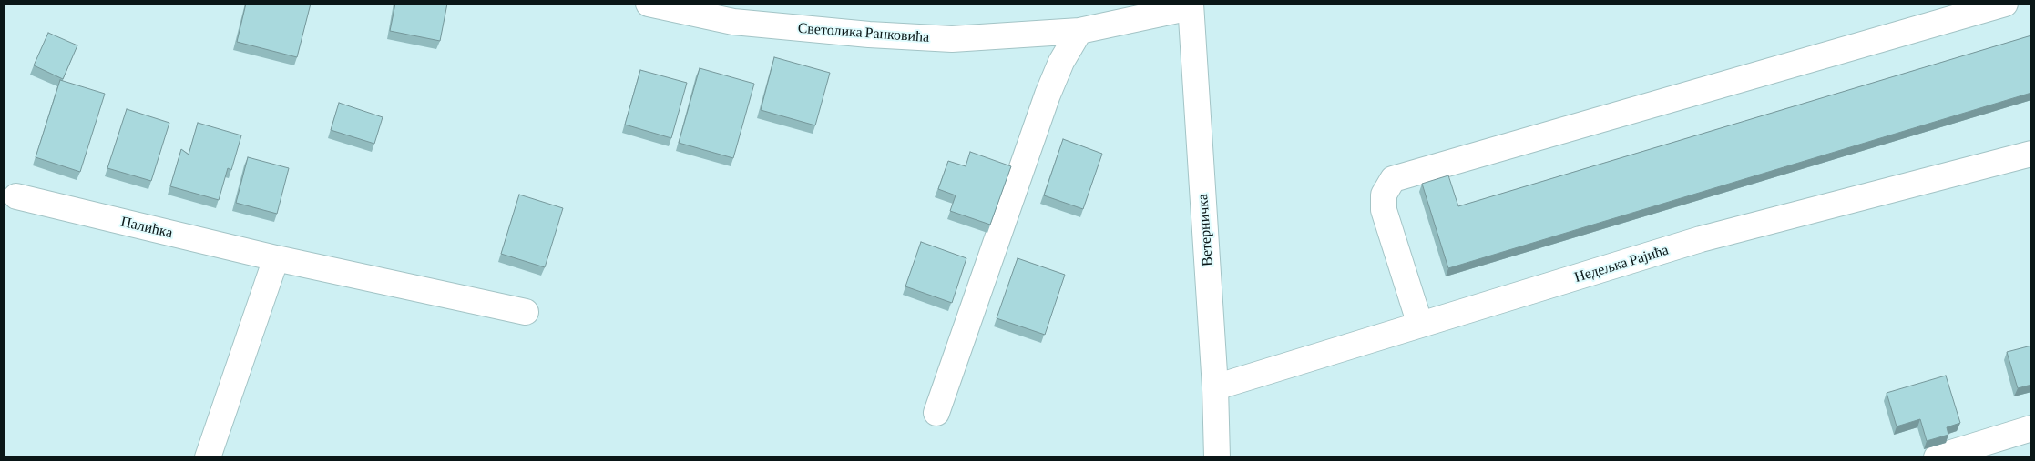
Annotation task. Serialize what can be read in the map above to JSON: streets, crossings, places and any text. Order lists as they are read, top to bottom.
{
  "streets": {
    "street": [
      "Светолика Ранковића",
      "Палићка",
      "Ветерничка",
      "Недељка Рајића"
    ]
  },
  "crossings": [
    ["Светолика Ранковића", "Ветерничка"],
    ["Ветерничка", "Недељка Рајића"]
  ]
}
